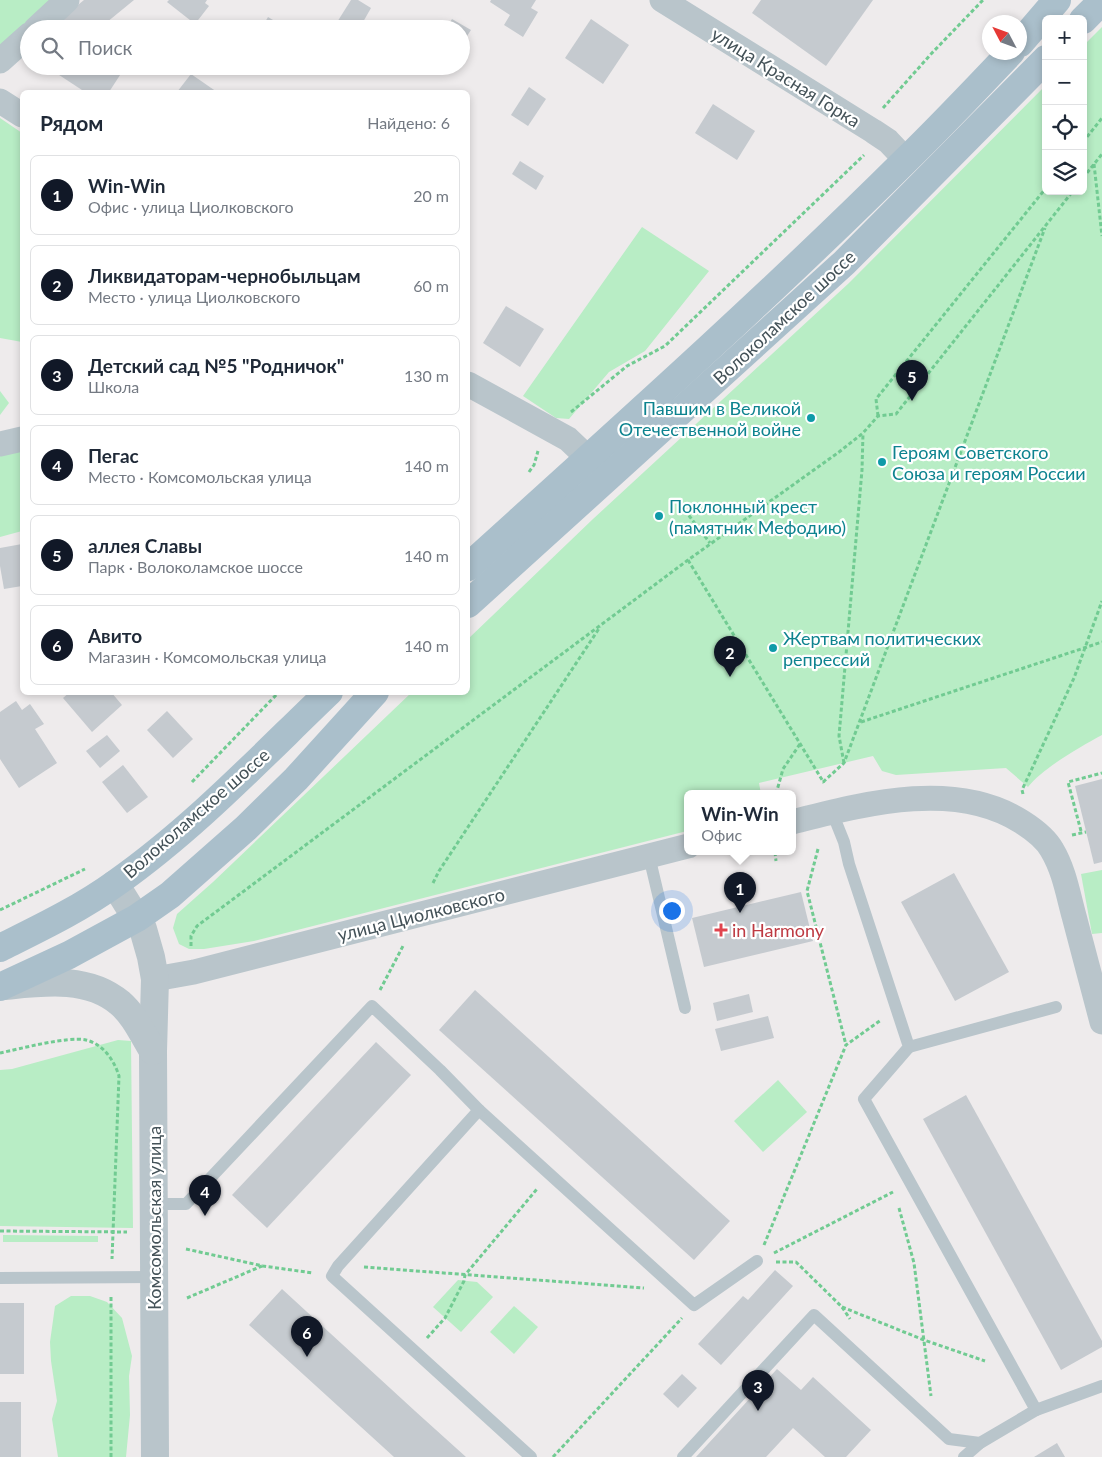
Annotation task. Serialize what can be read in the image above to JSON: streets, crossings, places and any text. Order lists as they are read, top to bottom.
{
  "streets": {
    "main road": ["Волоколамское шоссе"],
    "street": ["улица Красная Горка", "улица Циолковского", "Комсомольская улица"]
  },
  "crossings": [
    ["улица Красная Горка", "Волоколамское шоссе"],
    ["Волоколамское шоссе", "Комсомольская улица"],
    ["улица Циолковского", "Комсомольская улица"]
  ],
  "places": {
    "other": [
      "Павшим в Великой Отечественной войне",
      "Героям Советского Союза и героям России",
      "Поклонный крест (памятник Мефодию)",
      "Жертвам политических репрессий"
    ],
    "health": ["in Harmony"]
  },
  "north": "top left",
  "page": {
    "map_buttons": ["+", "−"],
    "search": "Поиск",
    "heading": ["Рядом", "Найдено: 6"],
    "list": [
      {
        "mark": "1",
        "name": "Win-Win",
        "note": "Офис · улица Циолковского",
        "value": "20 m"
      },
      {
        "mark": "2",
        "name": "Ликвидаторам-чернобыльцам",
        "note": "Место · улица Циолковского",
        "value": "60 m"
      },
      {
        "mark": "3",
        "name": "Детский сад №5 \"Родничок\"",
        "note": "Школа",
        "value": "130 m"
      },
      {
        "mark": "4",
        "name": "Пегас",
        "note": "Место · Комсомольская улица",
        "value": "140 m"
      },
      {
        "mark": "5",
        "name": "аллея Славы",
        "note": "Парк · Волоколамское шоссе",
        "value": "140 m"
      },
      {
        "mark": "6",
        "name": "Авито",
        "note": "Магазин · Комсомольская улица",
        "value": "140 m"
      }
    ],
    "pins": [
      "5",
      "2",
      "1",
      "4",
      "6",
      "3"
    ],
    "popup": ["Win-Win", "Офис"]
  }
}
